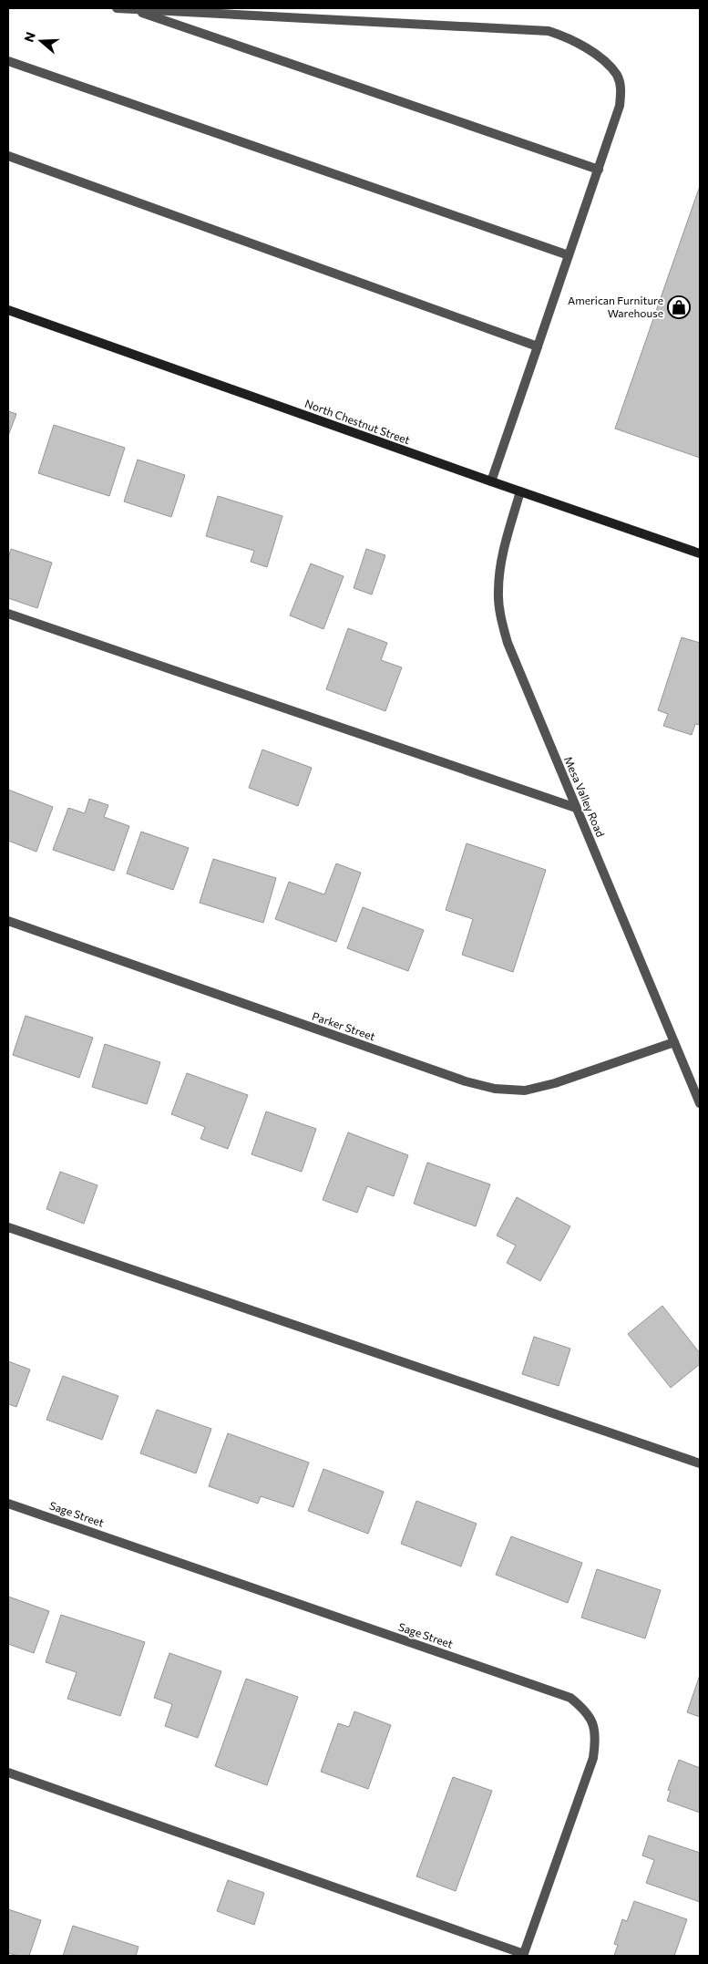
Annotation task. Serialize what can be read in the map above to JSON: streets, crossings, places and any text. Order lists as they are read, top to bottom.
{
  "streets": {
    "main road": ["North Chestnut Street"],
    "street": ["Mesa Valley Road", "Parker Street", "Sage Street"]
  },
  "crossings": [
    ["North Chestnut Street", "Mesa Valley Road"],
    ["Mesa Valley Road", "Parker Street"]
  ],
  "places": {
    "shop": ["American Furniture Warehouse"]
  },
  "north": "left"
}
